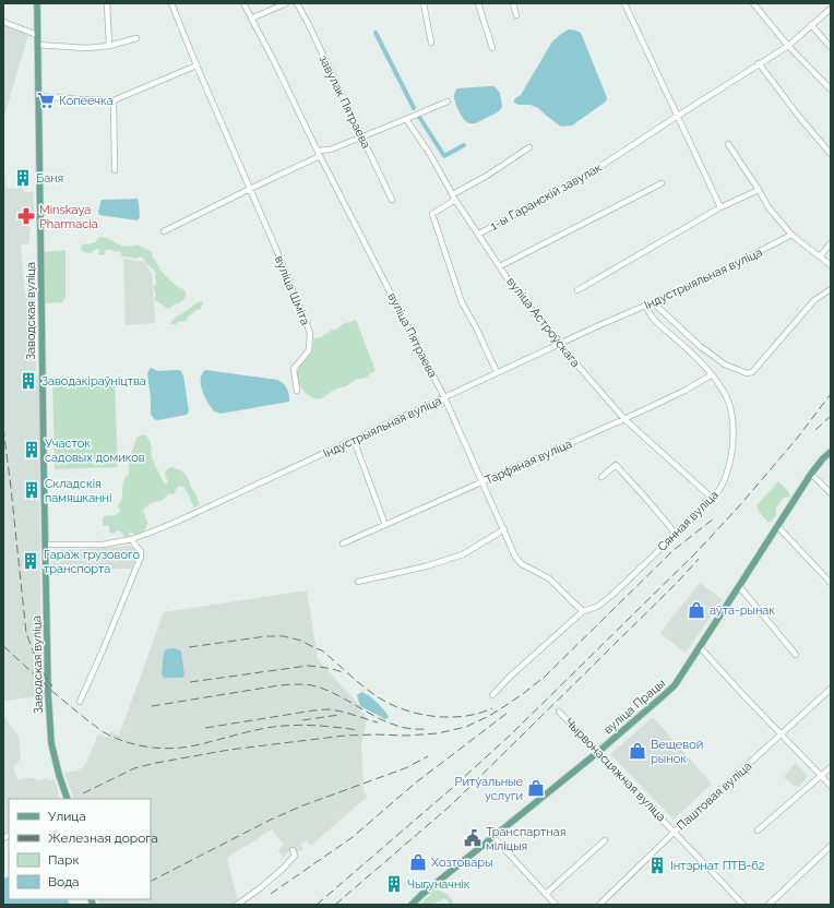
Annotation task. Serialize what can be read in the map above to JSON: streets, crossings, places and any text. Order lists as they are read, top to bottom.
{
  "streets": {
    "main road": ["Заводская вуліца", "вуліца Працы"],
    "street": [
      "завулак Пятраева",
      "1-ы Гаранскій завулак",
      "Індустрыяльная вуліца",
      "вуліца Шміта",
      "вуліца Астроўскага",
      "вуліца Пятраева",
      "Тарфяная вуліца",
      "Сянная вуліца",
      "Чырвонасцяжная вуліца",
      "Паштовая вуліца"
    ]
  },
  "crossings": [
    ["1-ы Гаранскій завулак", "вуліца Астроўскага"],
    ["Індустрыяльная вуліца", "Заводская вуліца"],
    ["Індустрыяльная вуліца", "вуліца Астроўскага"],
    ["Індустрыяльная вуліца", "вуліца Пятраева"],
    ["Індустрыяльная вуліца", "Сянная вуліца"],
    ["вуліца Астроўскага", "Тарфяная вуліца"],
    ["вуліца Астроўскага", "Сянная вуліца"],
    ["вуліца Пятраева", "Тарфяная вуліца"],
    ["вуліца Пятраева", "Сянная вуліца"],
    ["Тарфяная вуліца", "Сянная вуліца"],
    ["вуліца Працы", "Чырвонасцяжная вуліца"],
    ["Чырвонасцяжная вуліца", "Паштовая вуліца"]
  ],
  "places": {
    "supermarket": ["Копеечка"],
    "building": [
      "Баня",
      "Заводакіраўніцтва",
      "Участок садовых домиков",
      "Складскія памяшканні",
      "Гараж грузового транспорта",
      "Інтэрнат ПТВ-62",
      "Чыгуначнік"
    ],
    "pharmacy": ["Minskaya Pharmacia"],
    "shop": [
      "аўта-рынак",
      "Вещевой рынок",
      "Ритуальные услуги",
      "Хозтовары"
    ],
    "public building": ["Транспартная міліцыя"]
  },
  "legend": [
    "Улица",
    "Железная дорога",
    "Парк",
    "Вода"
  ]
}
